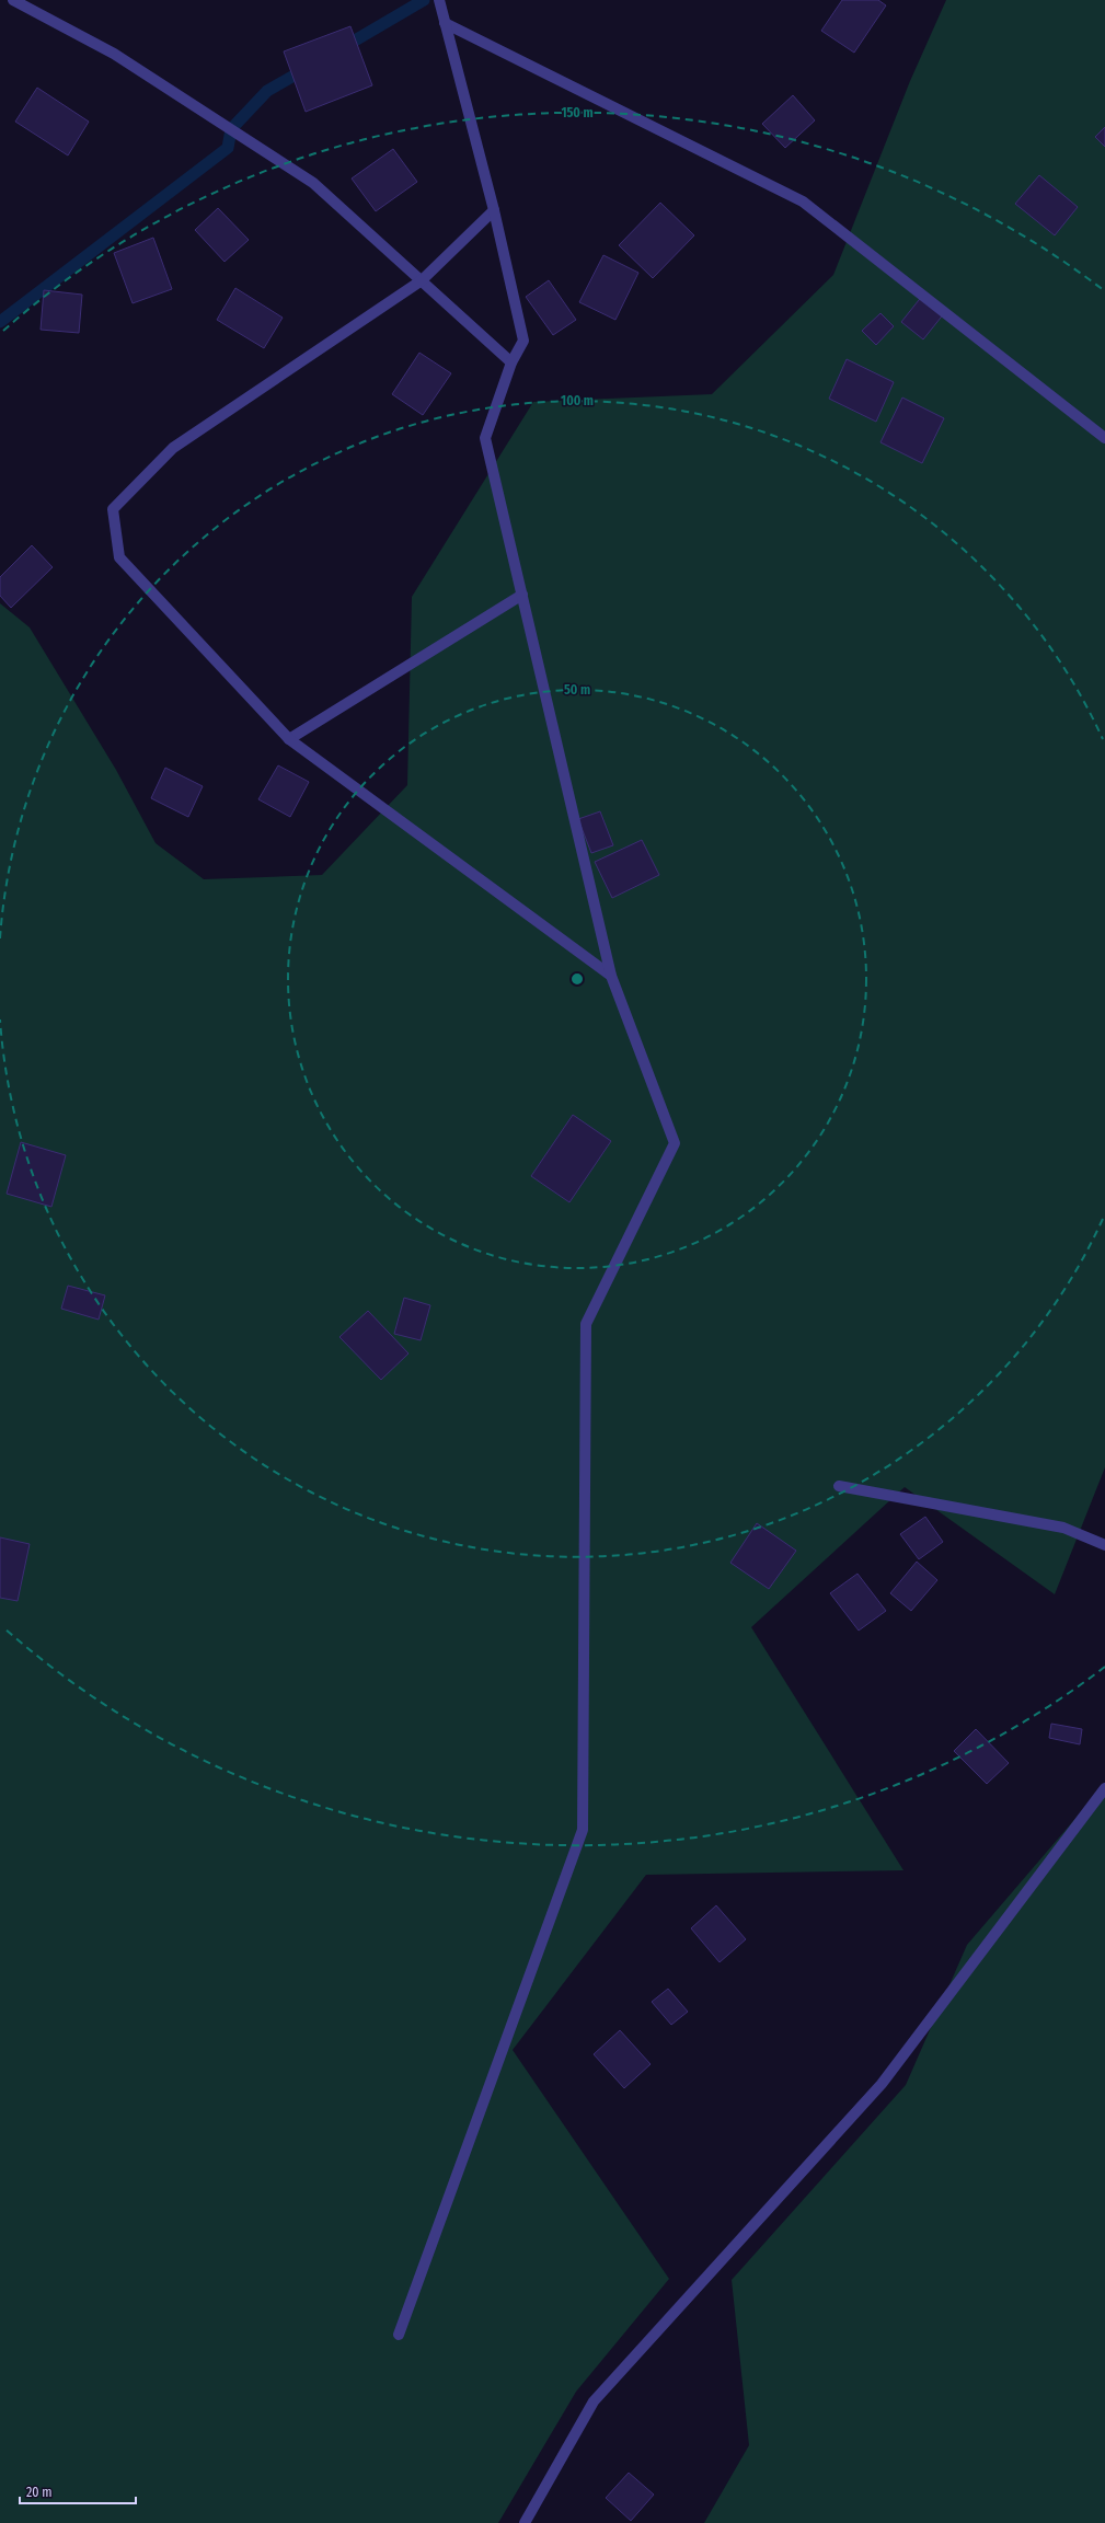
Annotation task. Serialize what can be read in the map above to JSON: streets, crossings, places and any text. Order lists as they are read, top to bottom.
{
  "scale_bar": "20 m",
  "rings": ["150 m", "100 m", "50 m"]
}
